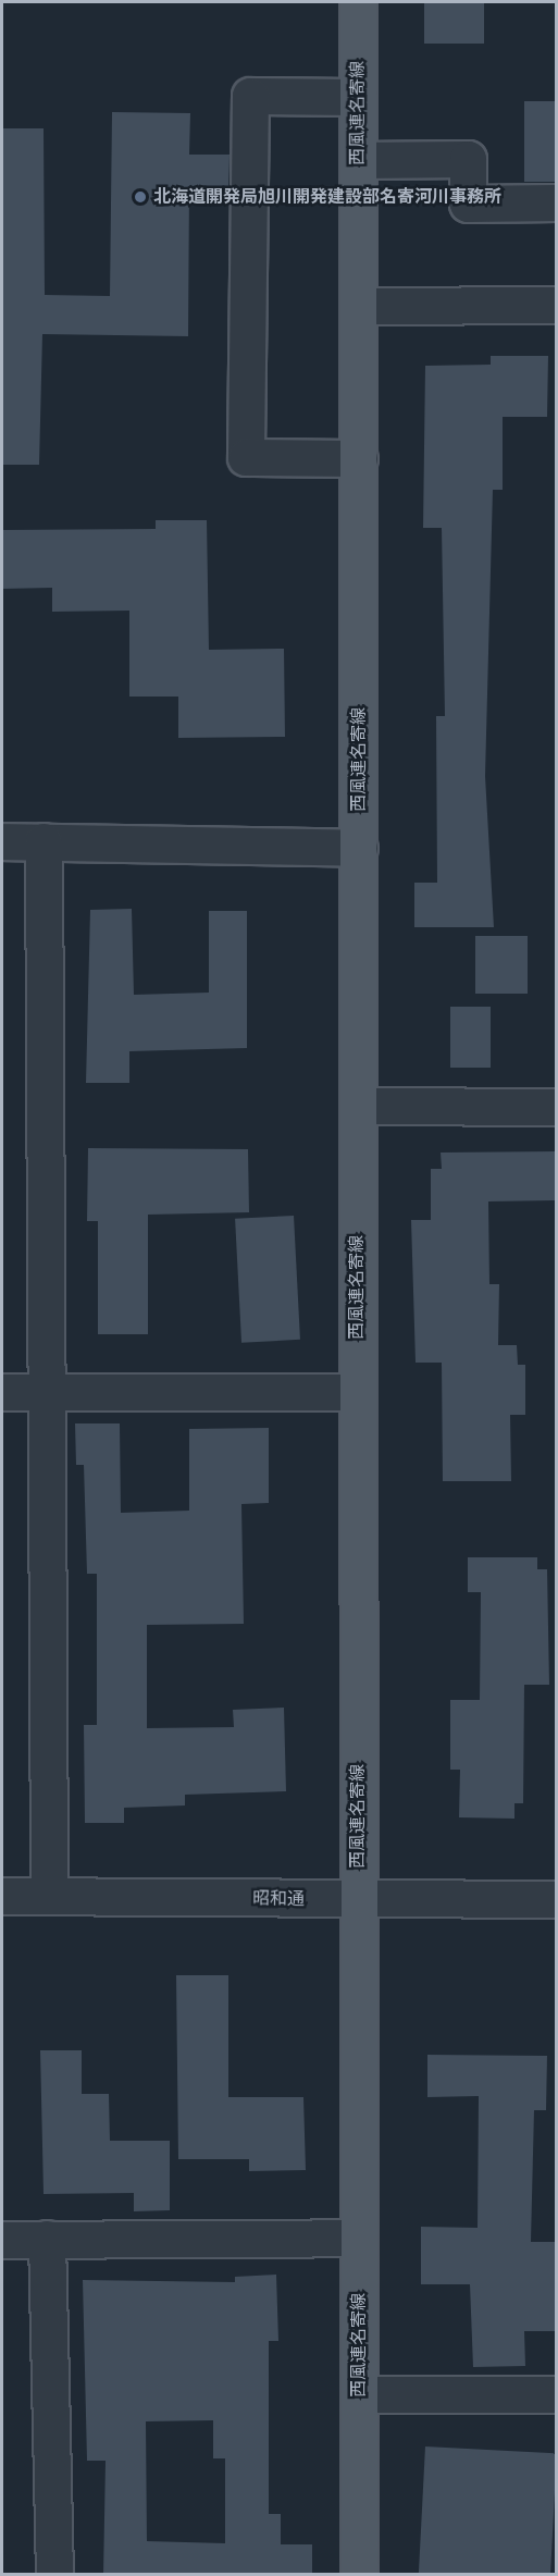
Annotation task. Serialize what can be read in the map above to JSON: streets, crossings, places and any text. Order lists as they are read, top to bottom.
{
  "streets": {
    "main road": ["西風連名寄線"],
    "street": ["昭和通"]
  },
  "crossings": [
    ["西風連名寄線", "昭和通"]
  ],
  "places": ["北海道開発局旭川開発建設部名寄河川事務所"]
}
